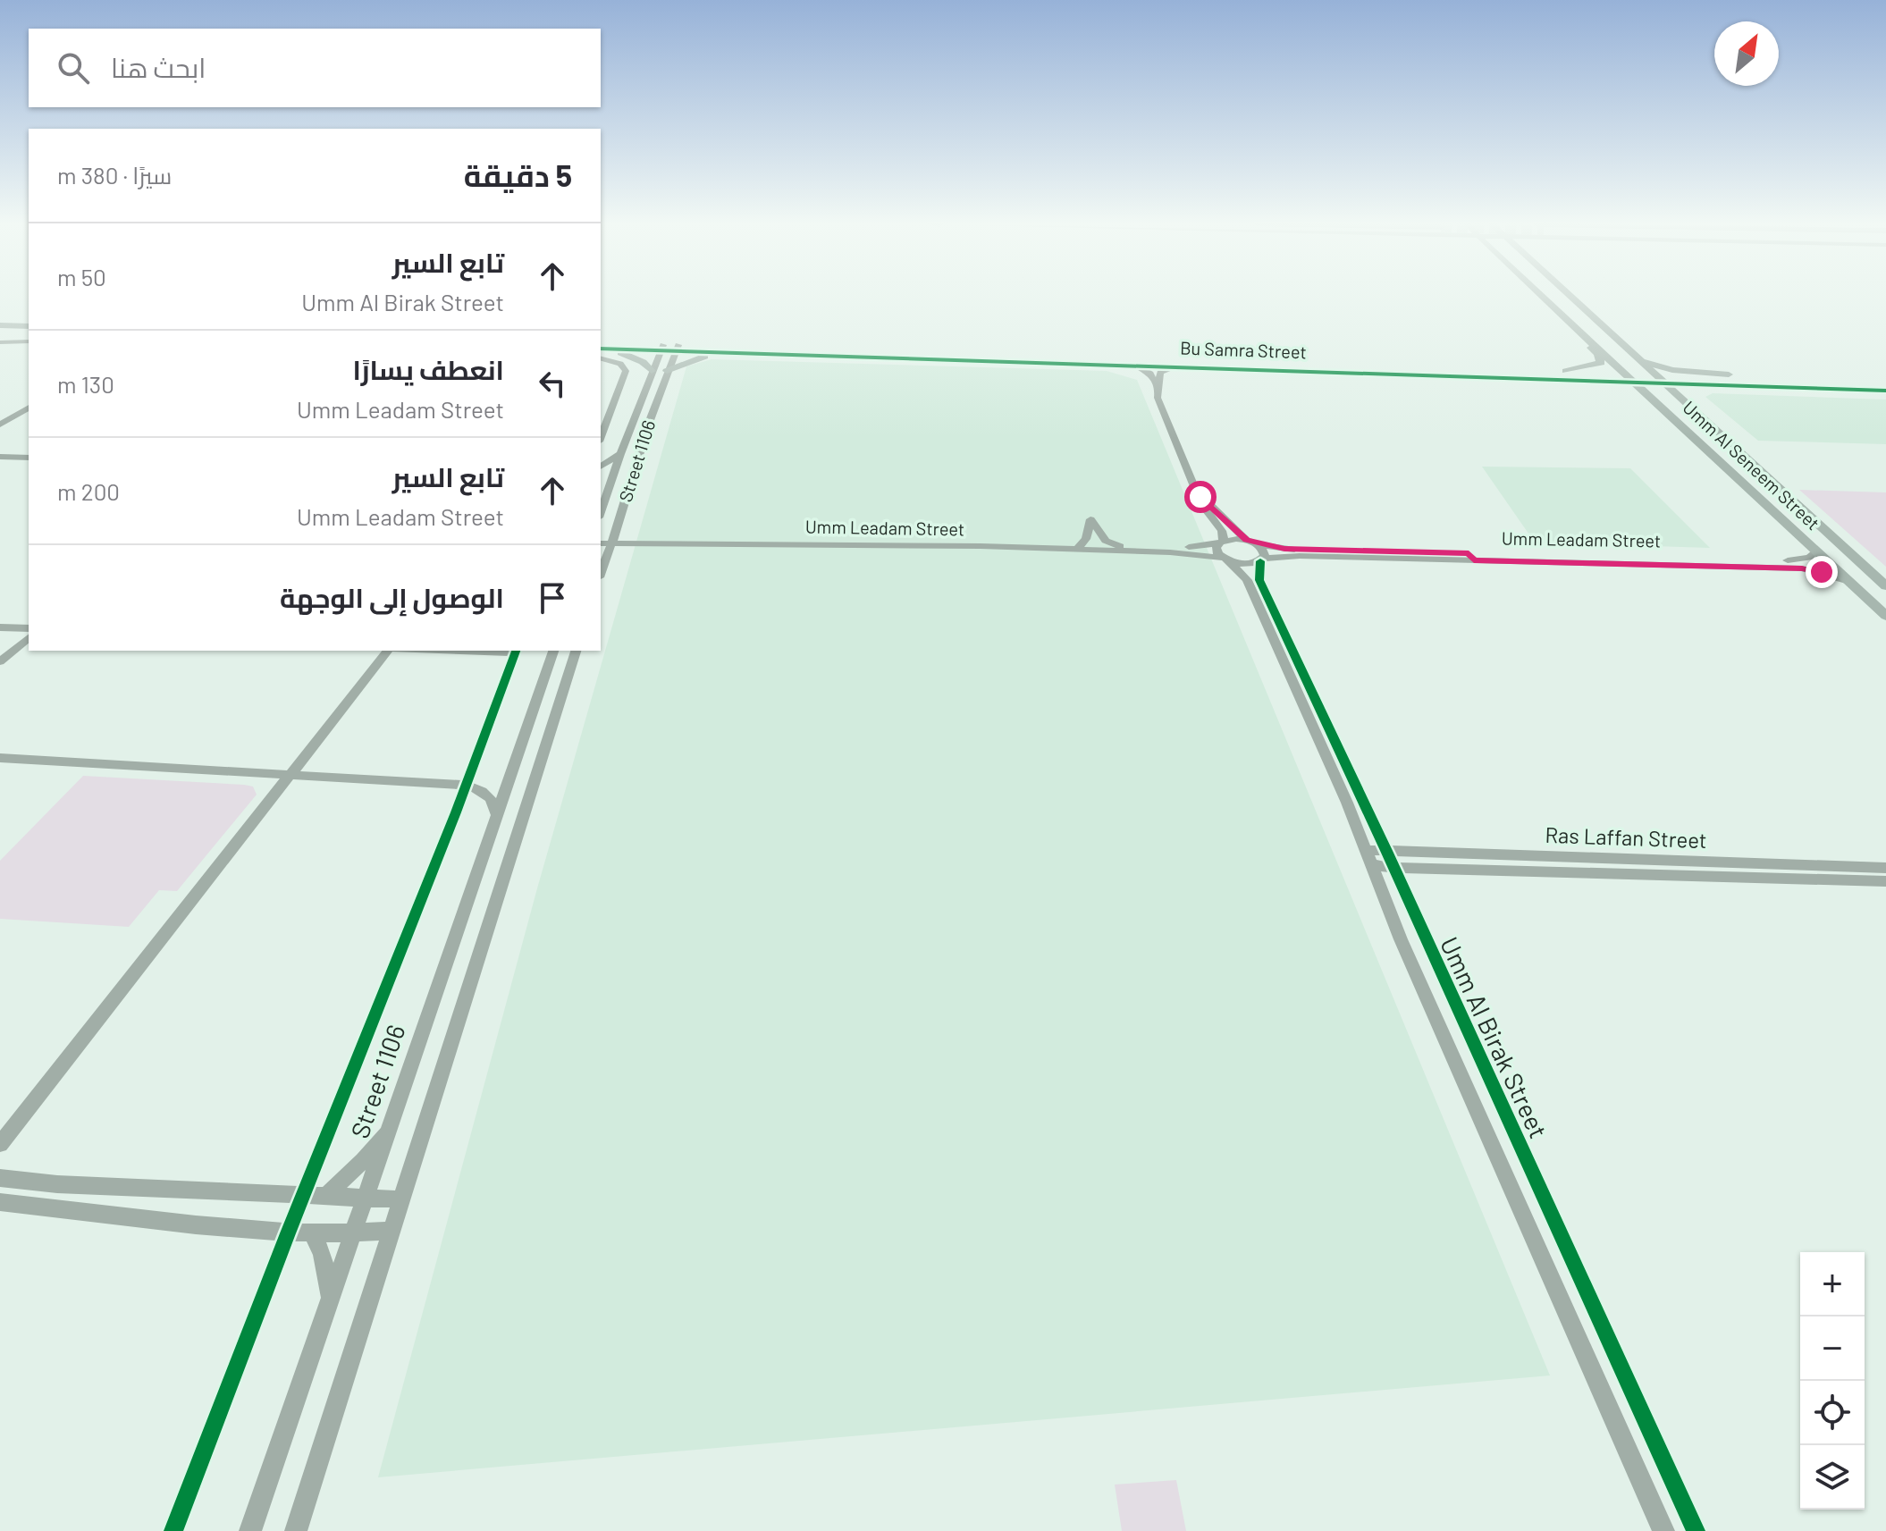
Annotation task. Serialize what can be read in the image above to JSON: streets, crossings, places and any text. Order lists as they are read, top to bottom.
{
  "streets": {
    "main road": ["Bu Samra Street", "Umm Al Seneem Street"],
    "street": [
      "Street 1106",
      "Umm Leadam Street",
      "Ras Laffan Street",
      "Umm Al Birak Street"
    ]
  },
  "crossings": [
    ["Bu Samra Street", "Street 1106"],
    ["Bu Samra Street", "Umm Al Seneem Street"],
    ["Street 1106", "Umm Leadam Street"],
    ["Umm Al Seneem Street", "Umm Leadam Street"],
    ["Umm Leadam Street", "Umm Al Birak Street"],
    ["Ras Laffan Street", "Umm Al Birak Street"]
  ],
  "north": "top right",
  "page": {
    "search": "ابحث هنا",
    "heading": ["5 دقيقة", "سيرًا · 380 m"],
    "list": [
      ["تابع السير", "Umm Al Birak Street", "50 m"],
      ["انعطف يسارًا", "Umm Leadam Street", "130 m"],
      ["تابع السير", "Umm Leadam Street", "200 m"],
      "الوصول إلى الوجهة"
    ],
    "map_buttons": ["+", "−"]
  }
}
